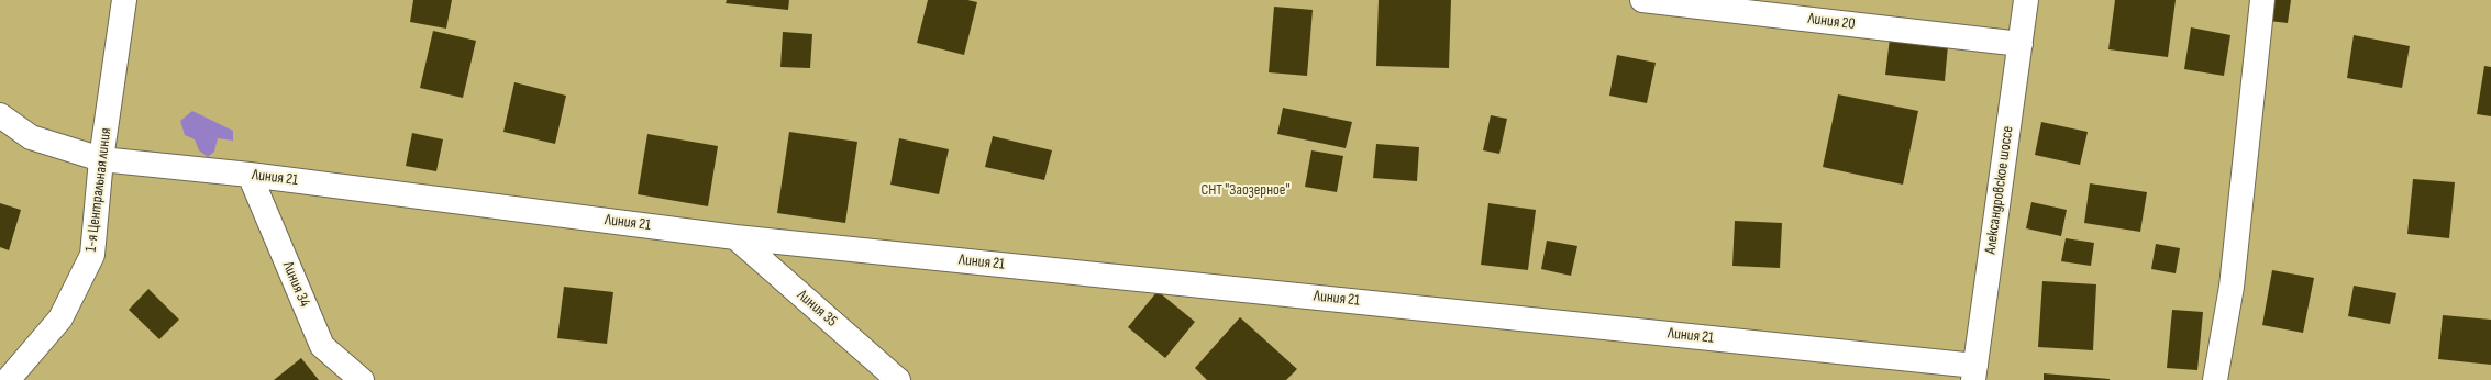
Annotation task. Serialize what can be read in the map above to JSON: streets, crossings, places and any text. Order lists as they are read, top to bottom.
{
  "streets": {
    "street": [
      "Линия 20",
      "Линия 21",
      "1-я Центральная линия",
      "Александровское шоссе",
      "Линия 34",
      "Линия 35"
    ]
  },
  "crossings": [
    ["Линия 20", "Александровское шоссе"],
    ["Линия 21", "1-я Центральная линия"],
    ["Линия 21", "Александровское шоссе"],
    ["Линия 21", "Линия 34"],
    ["Линия 21", "Линия 35"]
  ],
  "parks": ["СНТ \"Заозерное\""]
}
